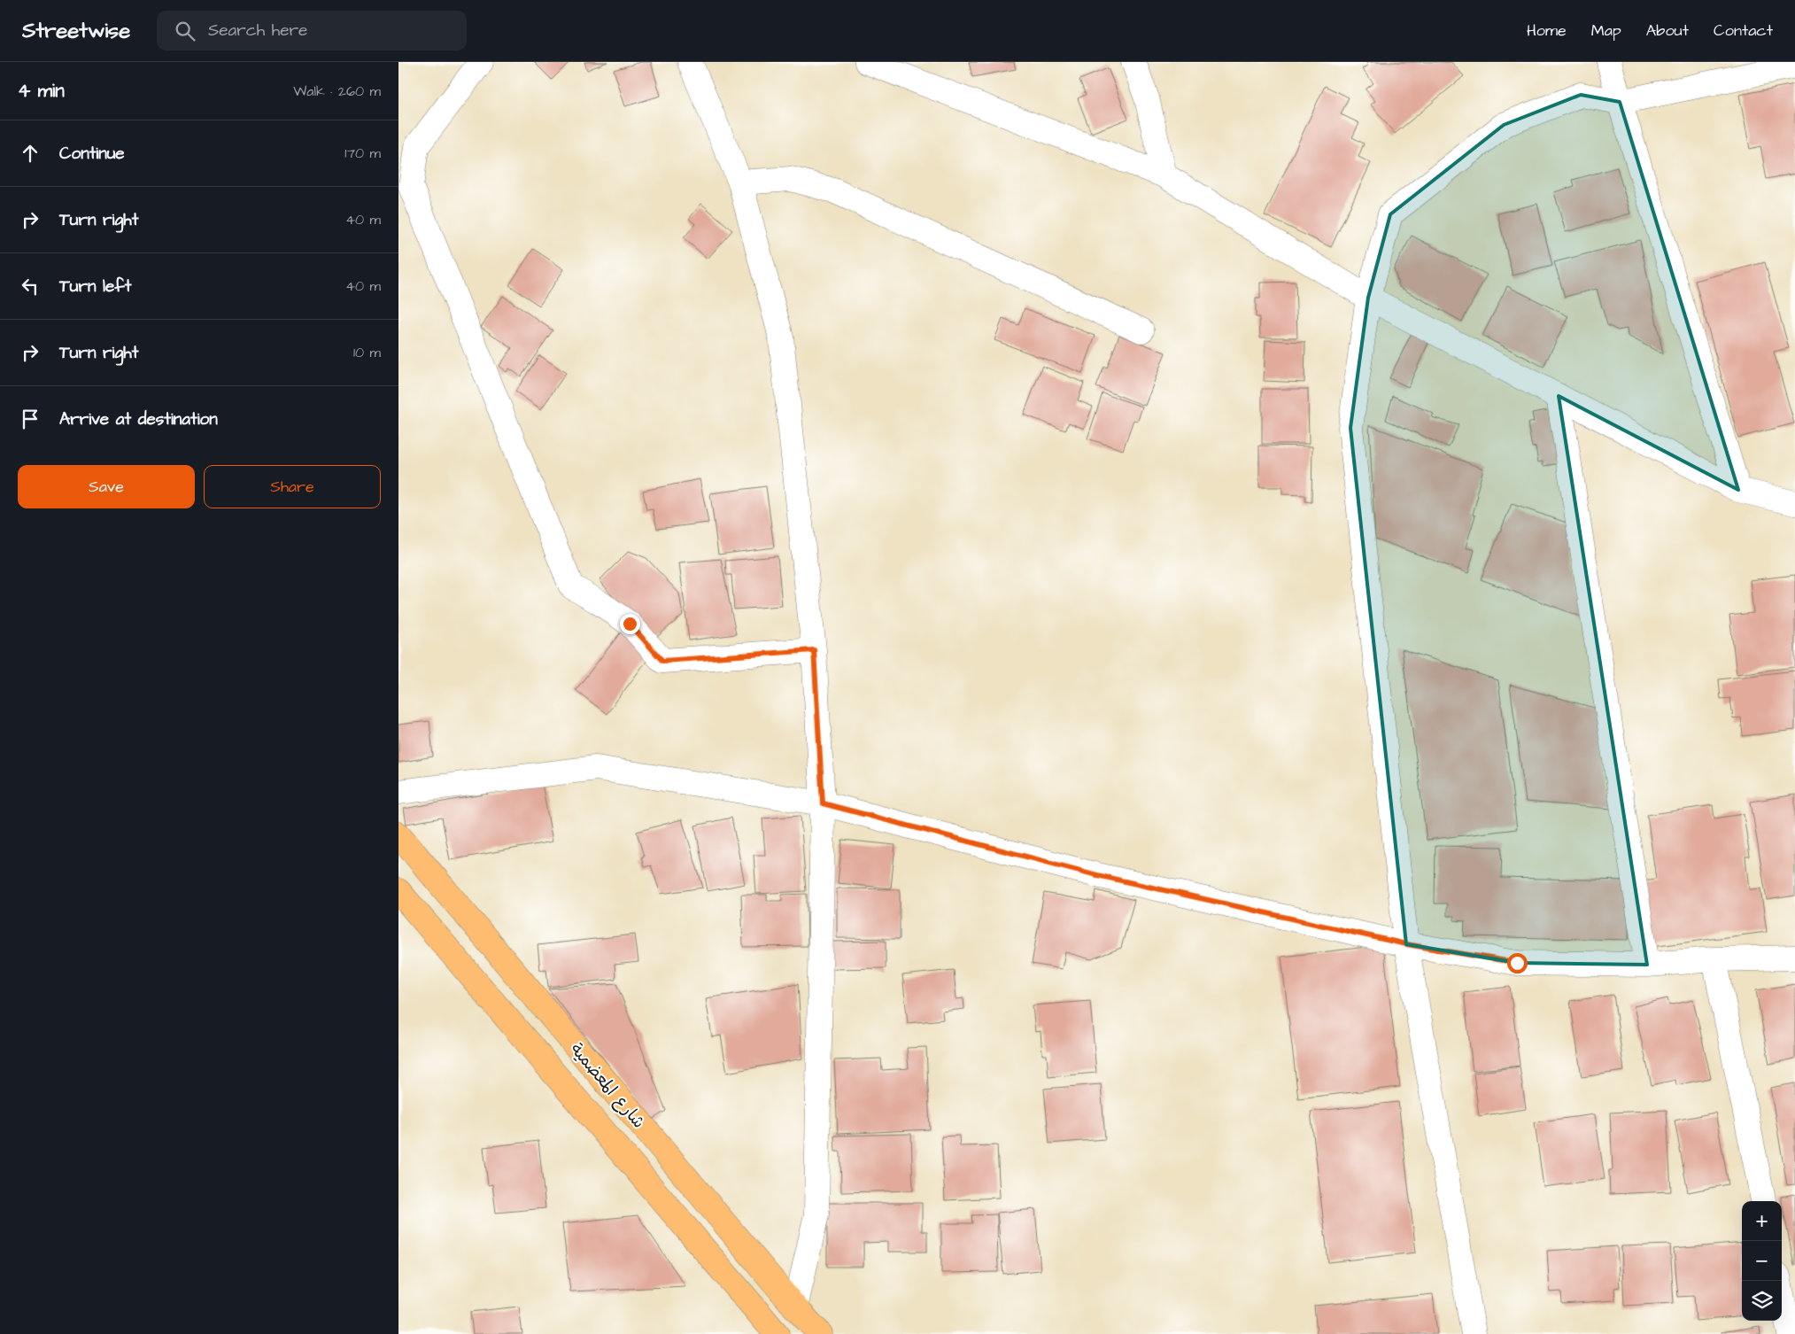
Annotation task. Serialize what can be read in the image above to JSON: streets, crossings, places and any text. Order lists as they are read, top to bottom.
{
  "streets": {
    "main road": ["شارع المعضمية"]
  },
  "page": {
    "header": "Streetwise",
    "search": "Search here",
    "nav": [
      "Home",
      "Map",
      "About",
      "Contact"
    ],
    "heading": ["4 min", "Walk · 260 m"],
    "list": [
      ["Continue", "170 m"],
      ["Turn right", "40 m"],
      ["Turn left", "40 m"],
      ["Turn right", "10 m"],
      "Arrive at destination"
    ],
    "buttons": ["Save", "Share"],
    "map_buttons": ["+", "−"]
  }
}
